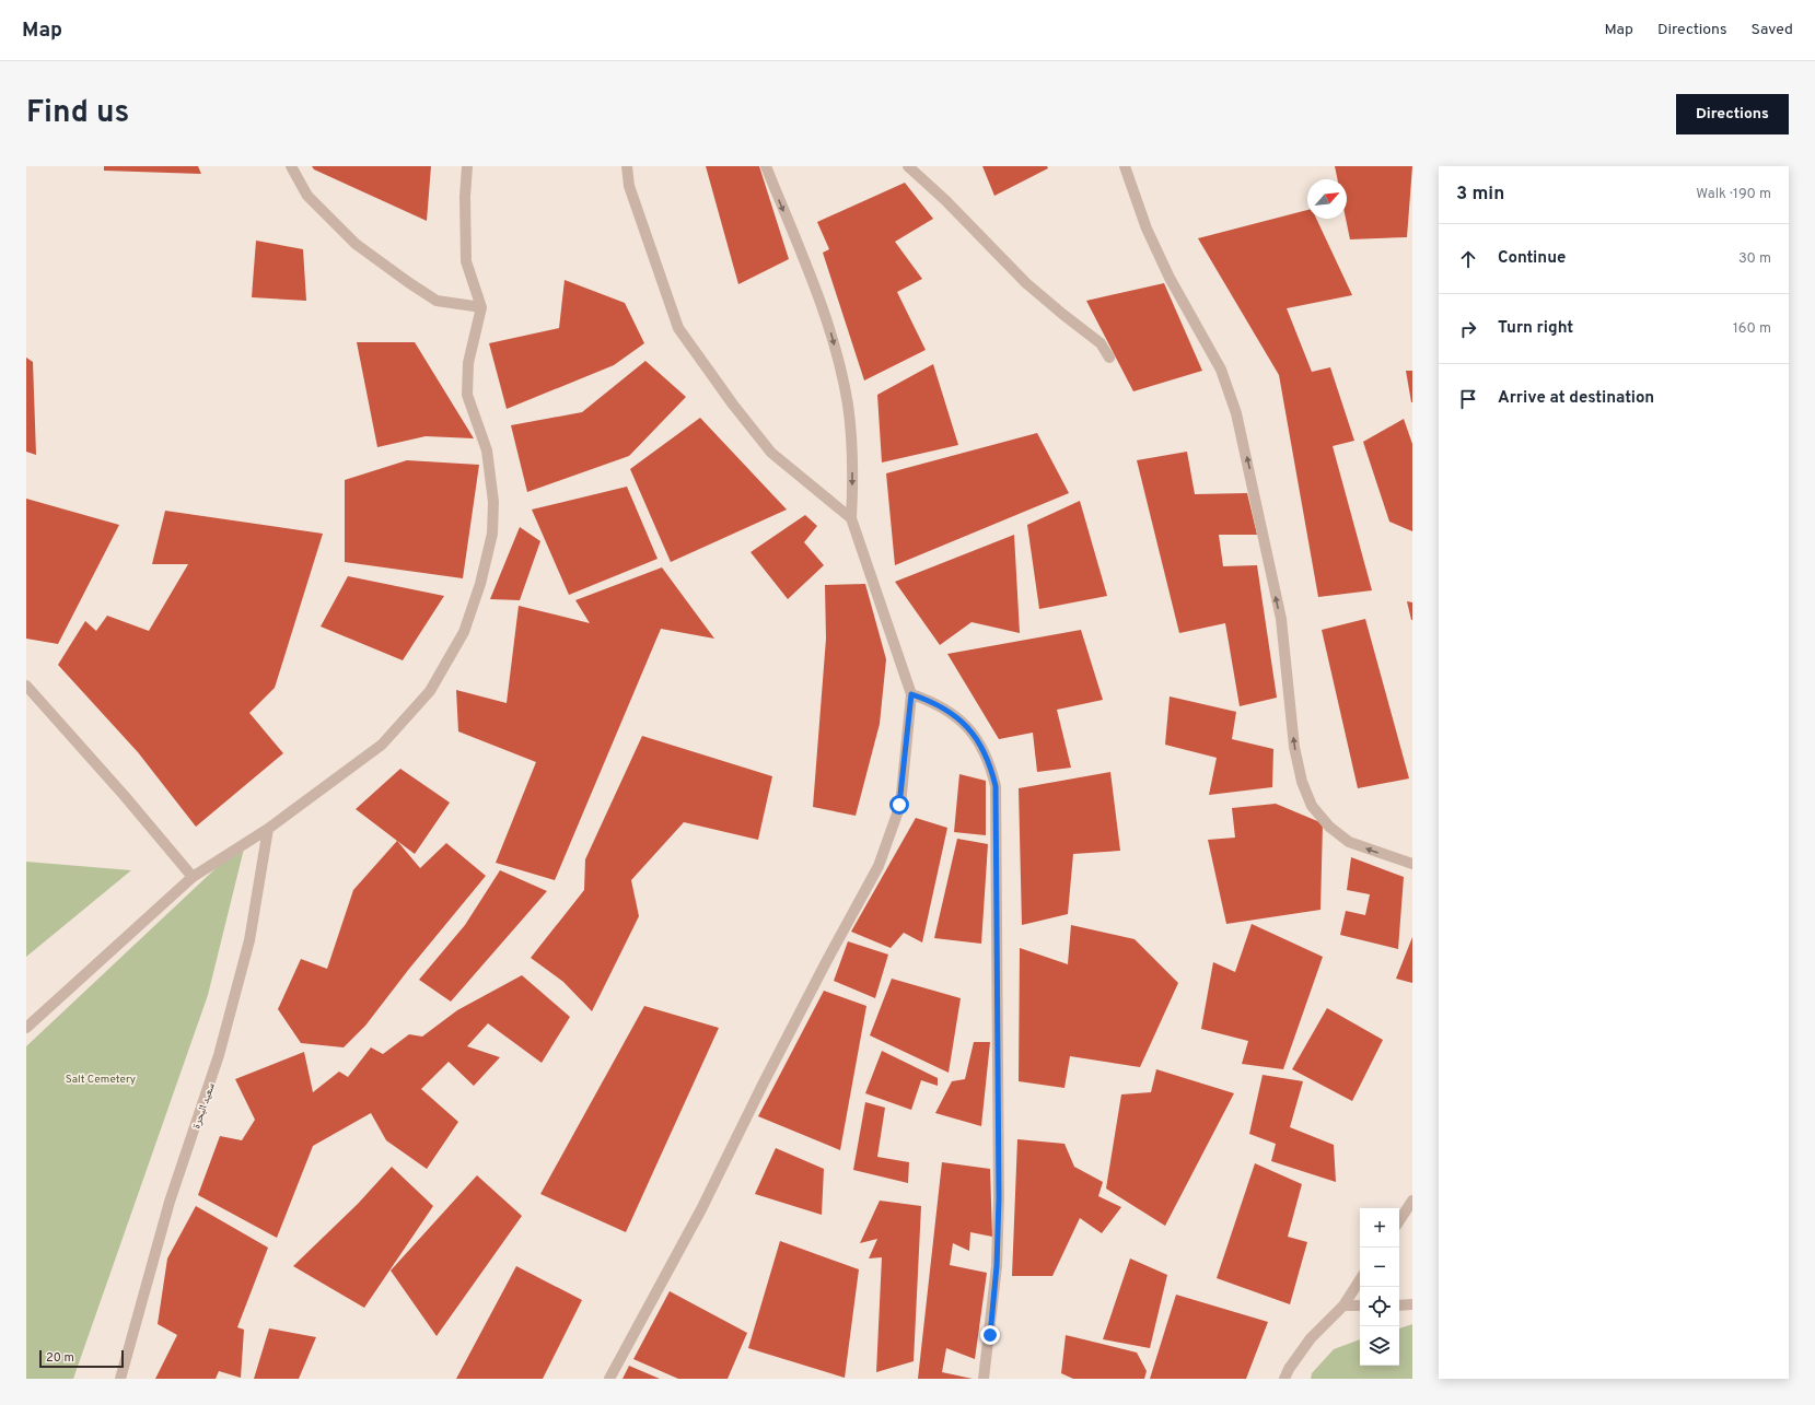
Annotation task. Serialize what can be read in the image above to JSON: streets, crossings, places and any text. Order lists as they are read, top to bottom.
{
  "streets": {
    "street": ["سعيد البحرة"]
  },
  "parks": ["Salt Cemetery"],
  "scale_bar": "20 m",
  "north": "top right",
  "page": {
    "header": "Map",
    "nav": ["Map", "Directions", "Saved"],
    "title": "Find us",
    "buttons": "Directions",
    "heading": ["3 min", "Walk · 190 m"],
    "list": [
      ["Continue", "30 m"],
      ["Turn right", "160 m"],
      "Arrive at destination"
    ],
    "map_buttons": ["+", "−"],
    "scale": "20 m"
  }
}
